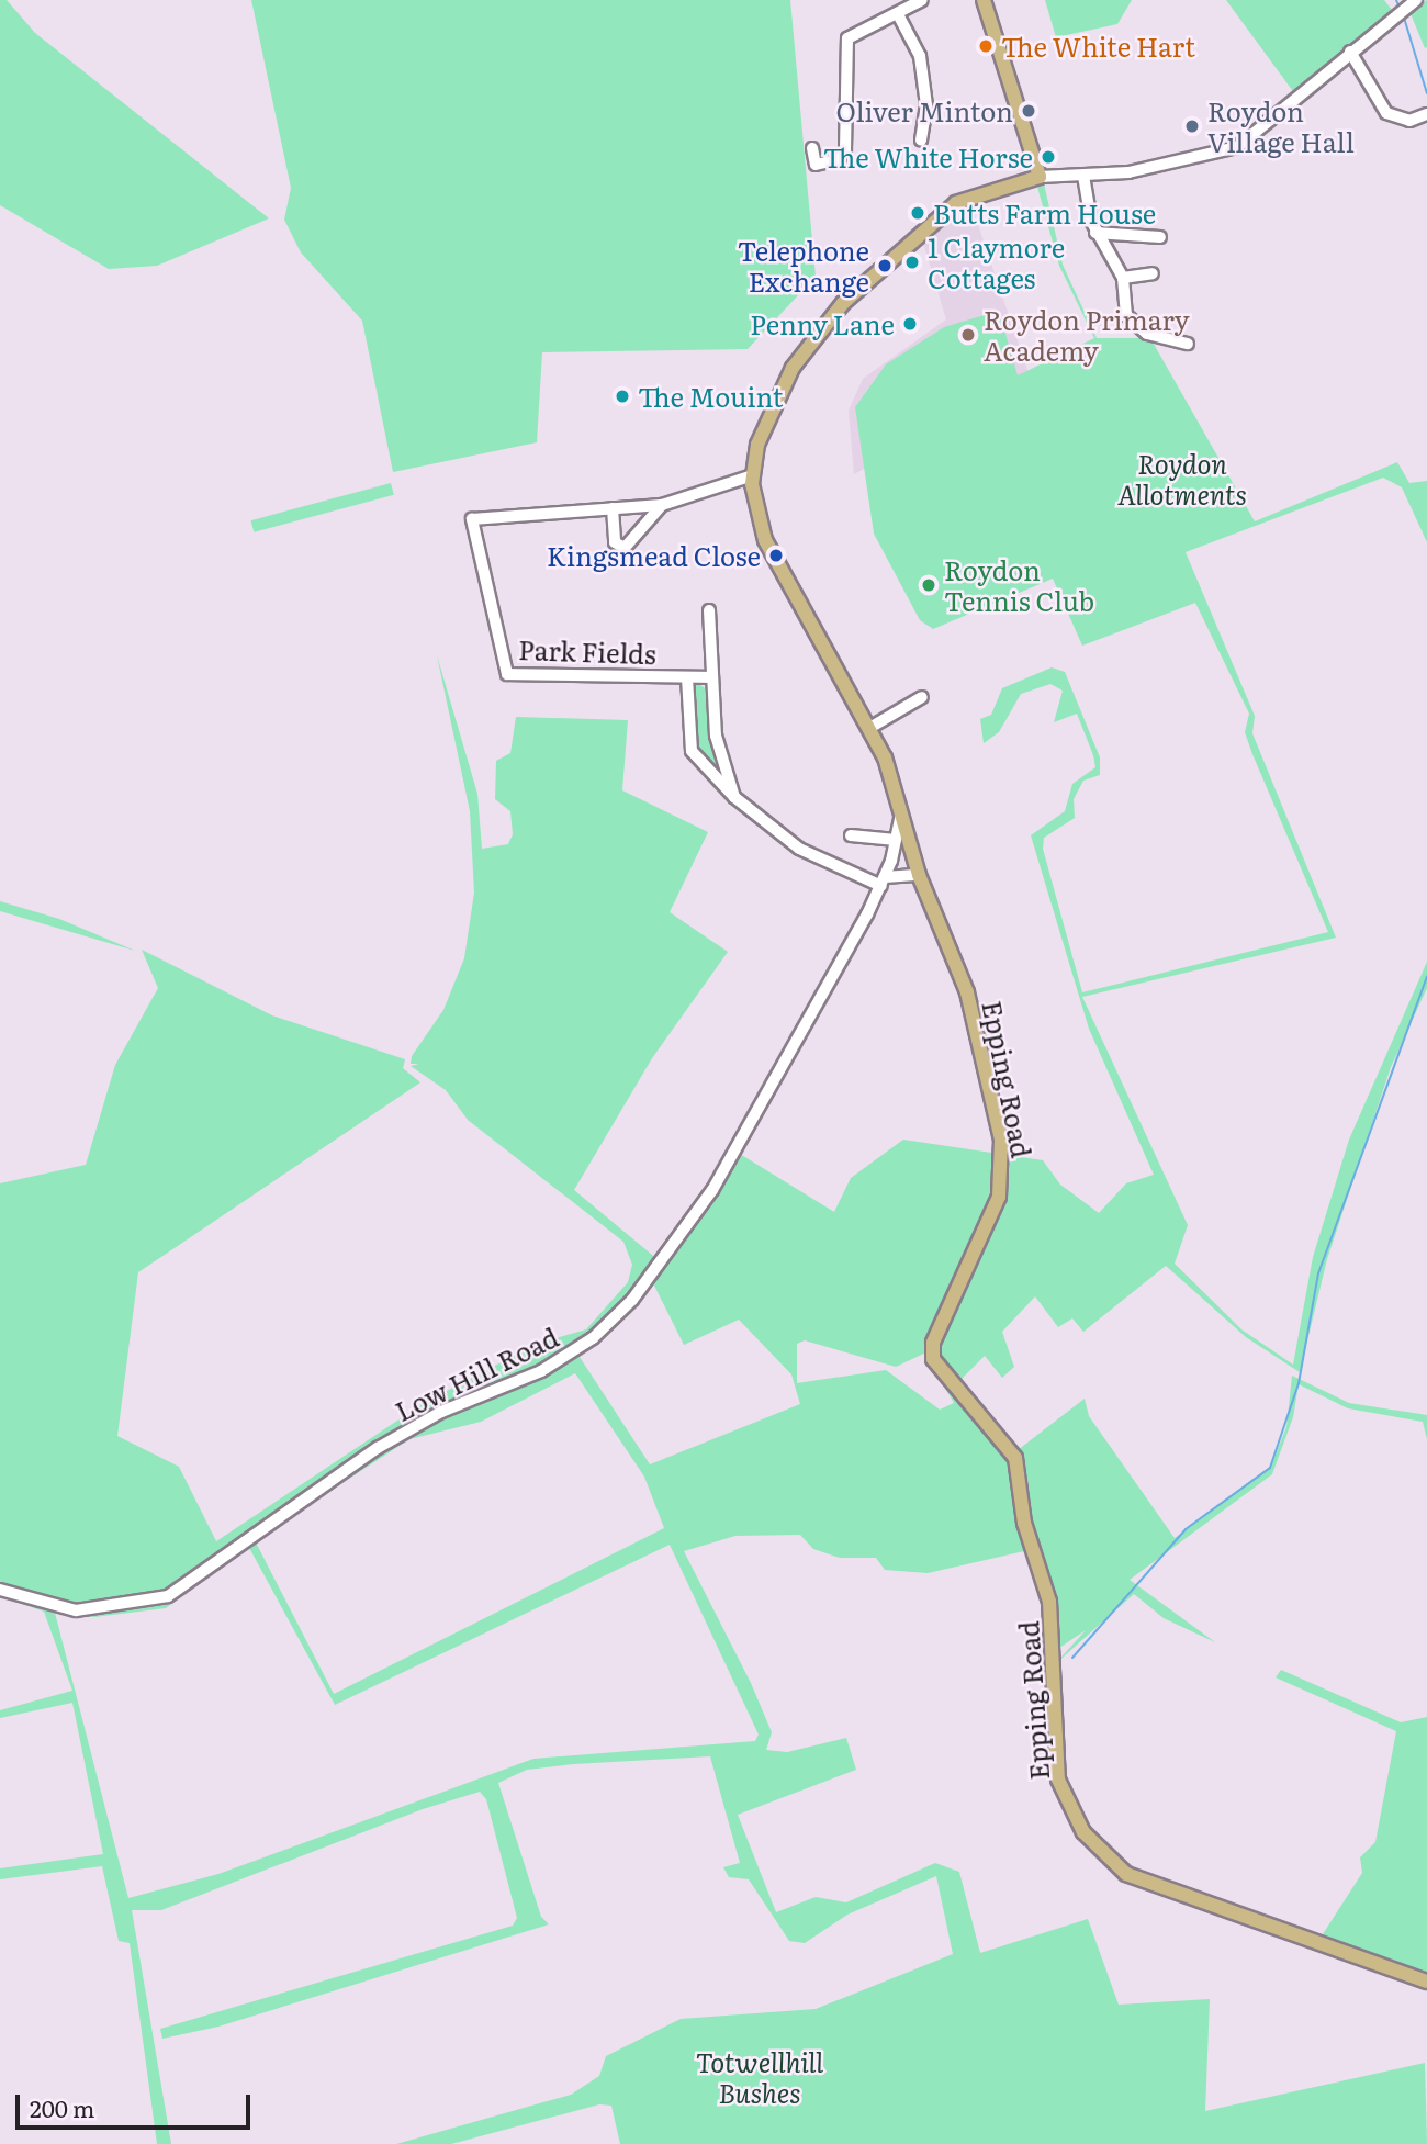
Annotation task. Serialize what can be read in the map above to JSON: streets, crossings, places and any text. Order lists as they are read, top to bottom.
{
  "streets": {
    "main road": ["Epping Road"],
    "street": ["Park Fields", "Low Hill Road"]
  },
  "crossings": [
    ["Park Fields", "Low Hill Road"],
    ["Epping Road", "Low Hill Road"]
  ],
  "parks": ["Roydon Allotments", "Totwellhill Bushes"],
  "places": [
    "The White Hart",
    "Oliver Minton",
    "Roydon Village Hall",
    "The White Horse",
    "Butts Farm House",
    "1 Claymore Cottages",
    "Telephone Exchange",
    "Penny Lane",
    "Roydon Primary Academy",
    "The Mouint",
    "Kingsmead Close",
    "Roydon Tennis Club"
  ],
  "scale_bar": "200 m"
}
